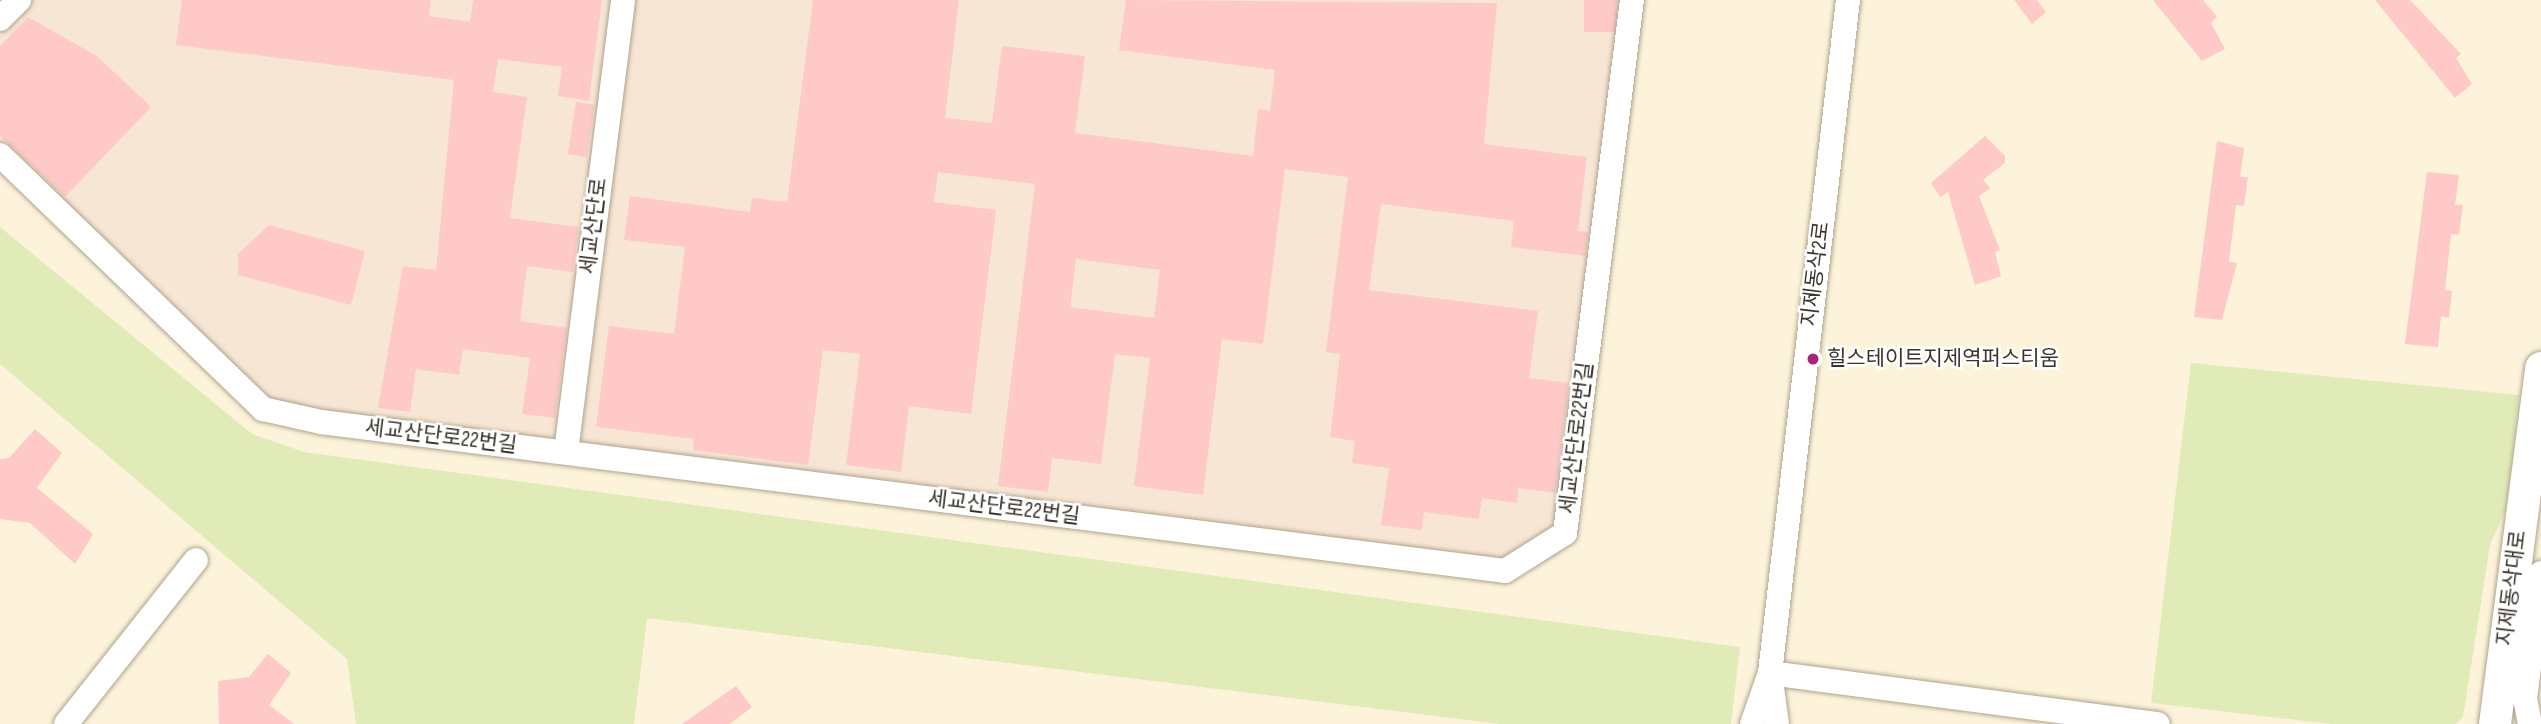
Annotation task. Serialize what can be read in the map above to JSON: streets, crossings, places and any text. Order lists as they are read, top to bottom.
{
  "streets": {
    "main road": ["지제동삭대로"],
    "street": ["세교산단로", "지제동삭2로", "세교산단로22번길"]
  },
  "crossings": [
    ["세교산단로", "세교산단로22번길"]
  ],
  "places": ["힐스테이트지제역퍼스티움"]
}
